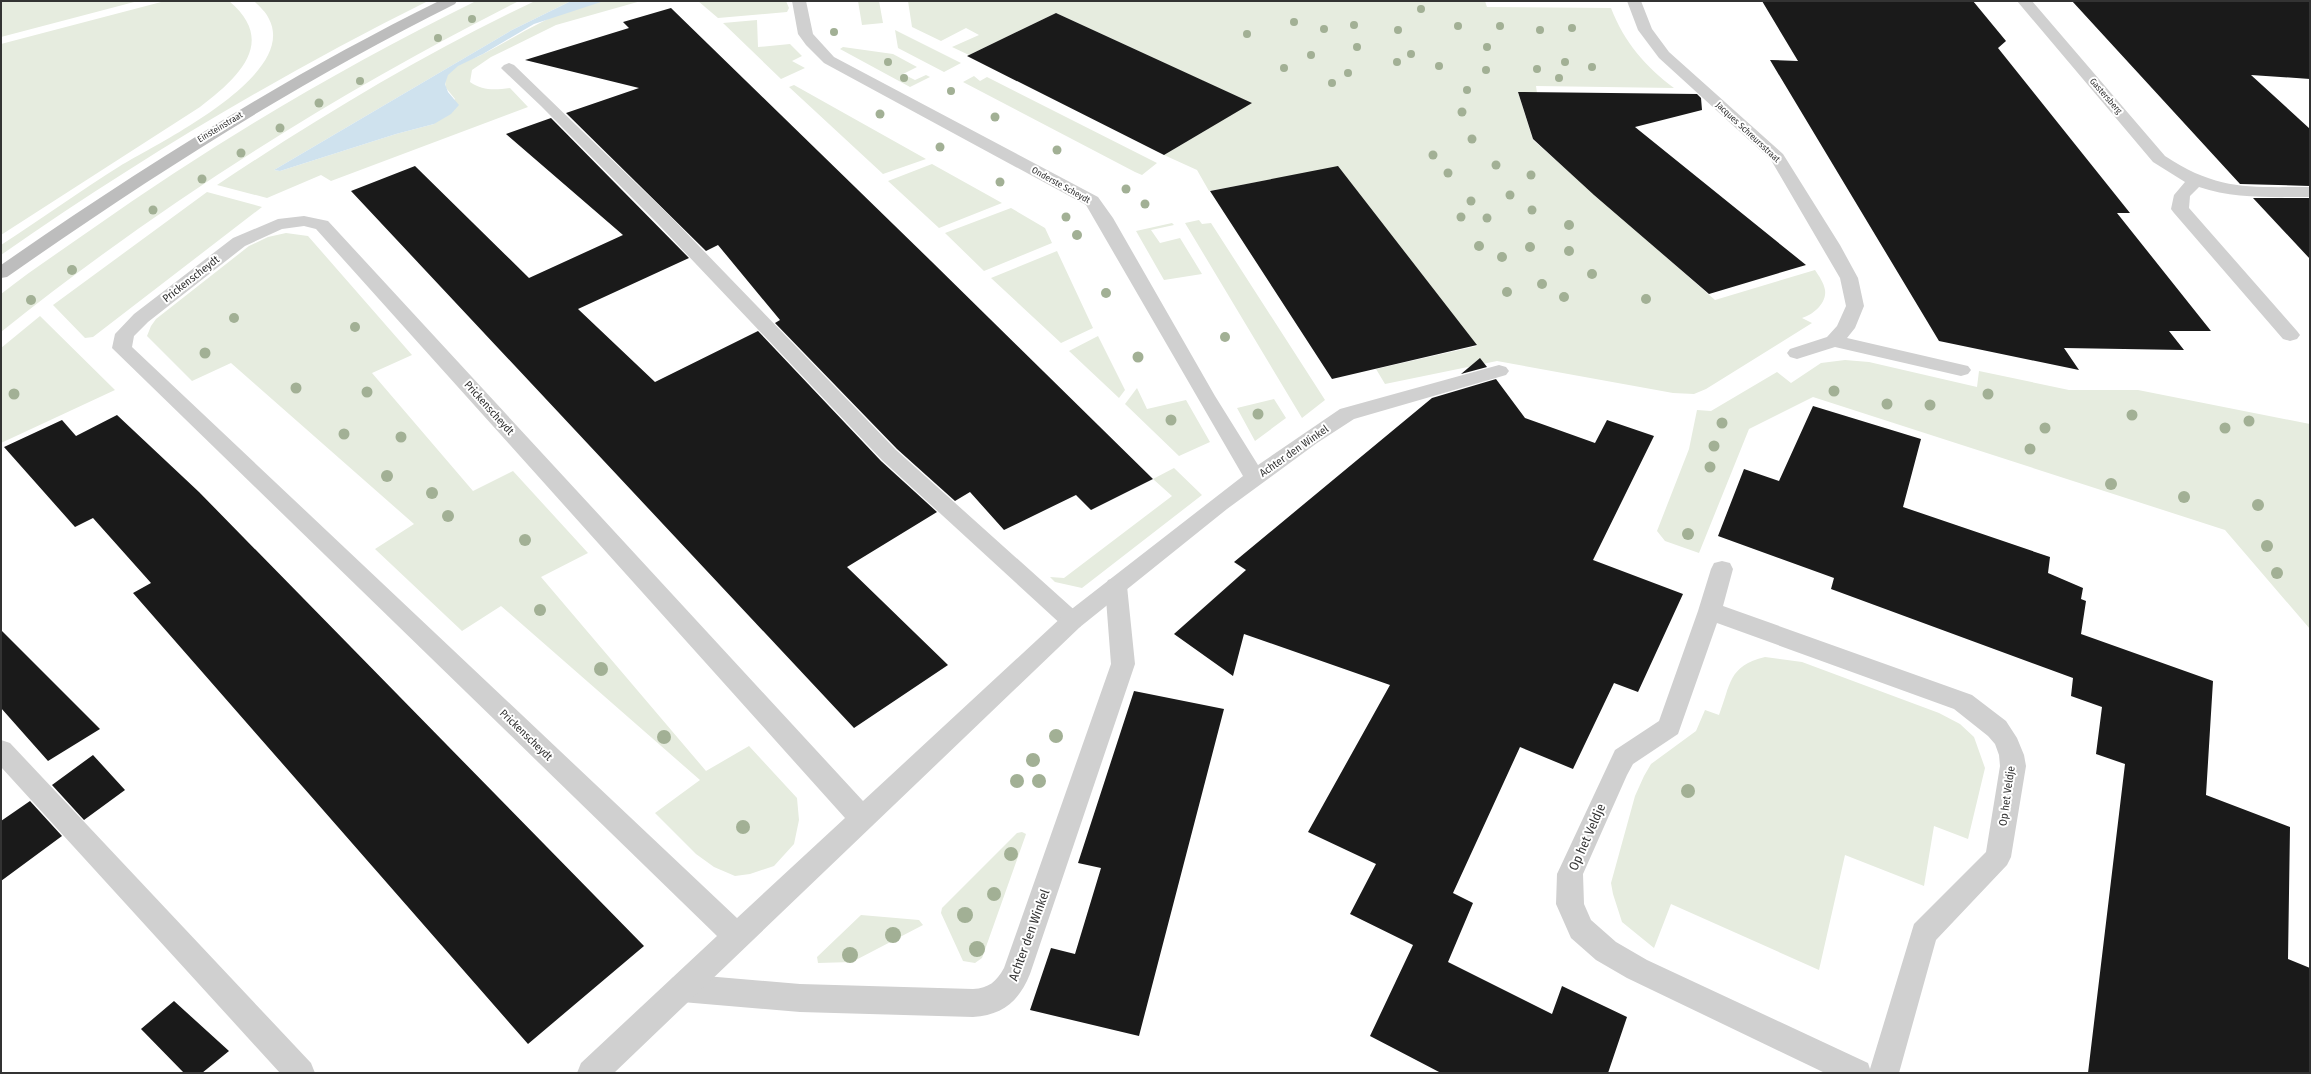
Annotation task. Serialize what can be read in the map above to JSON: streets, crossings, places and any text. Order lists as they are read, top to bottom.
{
  "streets": {
    "street": [
      "Gastersberg",
      "Einsteinstraat",
      "Jacques Schreursstraat",
      "Onderste Scheydt",
      "Prickenscheydt",
      "Achter den Winkel",
      "Op het Veldje"
    ]
  },
  "crossings": [
    ["Onderste Scheydt", "Achter den Winkel"],
    ["Prickenscheydt", "Achter den Winkel"]
  ]
}
